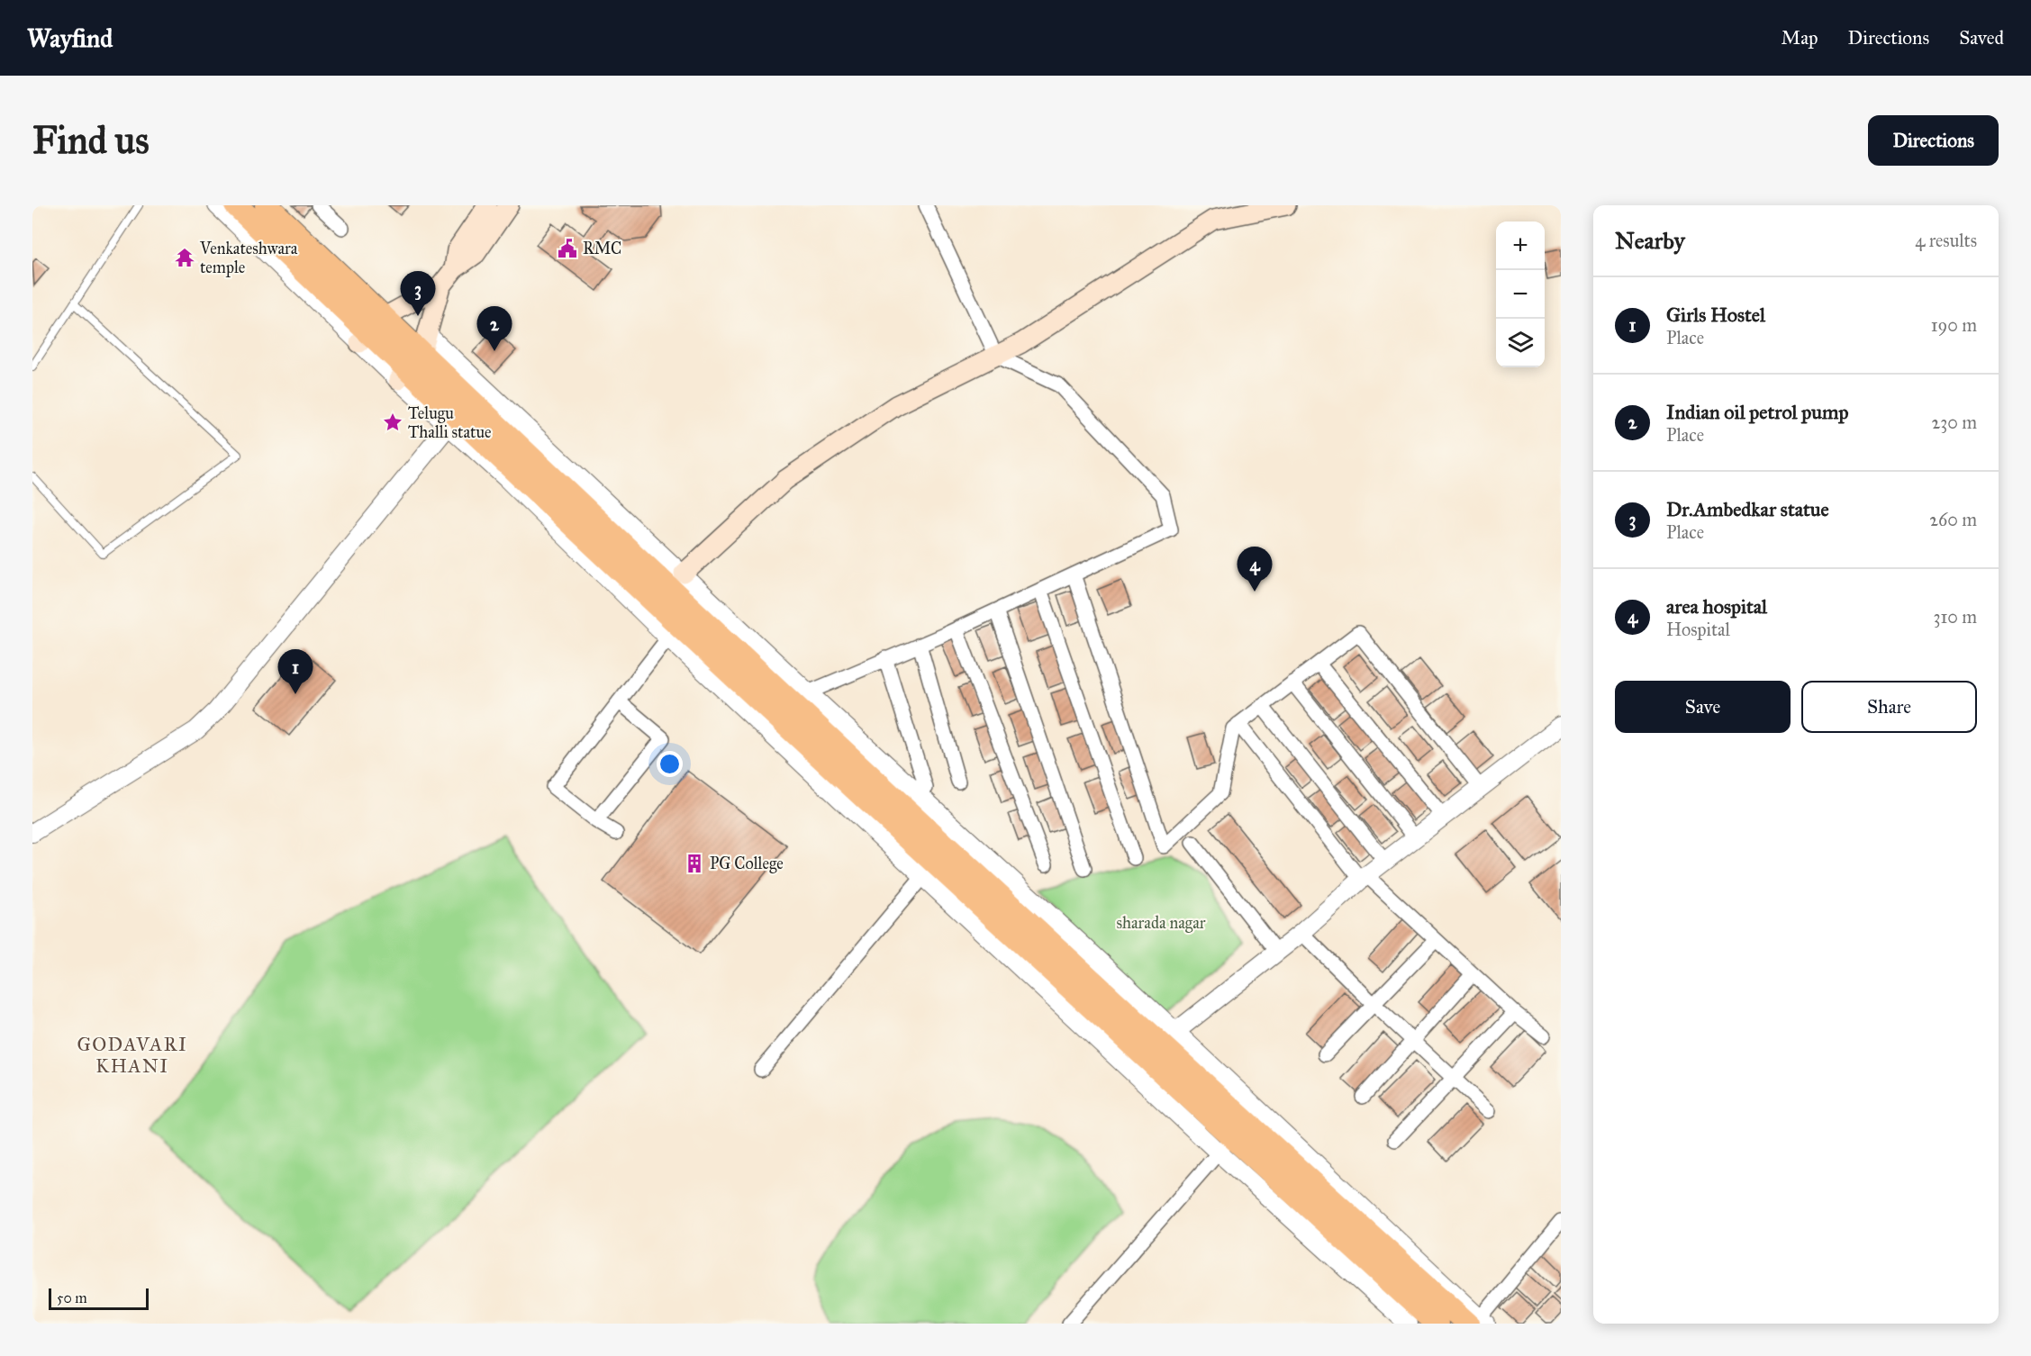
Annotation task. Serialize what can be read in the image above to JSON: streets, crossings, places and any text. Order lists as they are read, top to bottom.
{
  "districts": ["GODAVARI KHANI"],
  "parks": ["sharada nagar"],
  "places": {
    "public building": ["RMC"],
    "temple": ["Venkateshwara temple"],
    "place": ["Telugu Thalli statue"],
    "building": ["PG College"]
  },
  "scale_bar": "50 m",
  "page": {
    "header": "Wayfind",
    "nav": ["Map", "Directions", "Saved"],
    "buttons": [
      "Directions",
      ["Save", "Share"]
    ],
    "title": "Find us",
    "heading": ["Nearby", "4 results"],
    "map_buttons": ["+", "−"],
    "pins": [
      "3",
      "2",
      "4",
      "1"
    ],
    "list": [
      {
        "mark": "1",
        "name": "Girls Hostel",
        "note": "Place",
        "value": "190 m"
      },
      {
        "mark": "2",
        "name": "Indian oil petrol pump",
        "note": "Place",
        "value": "230 m"
      },
      {
        "mark": "3",
        "name": "Dr.Ambedkar statue",
        "note": "Place",
        "value": "260 m"
      },
      {
        "mark": "4",
        "name": "area hospital",
        "note": "Hospital",
        "value": "310 m"
      }
    ],
    "scale": "50 m"
  }
}
